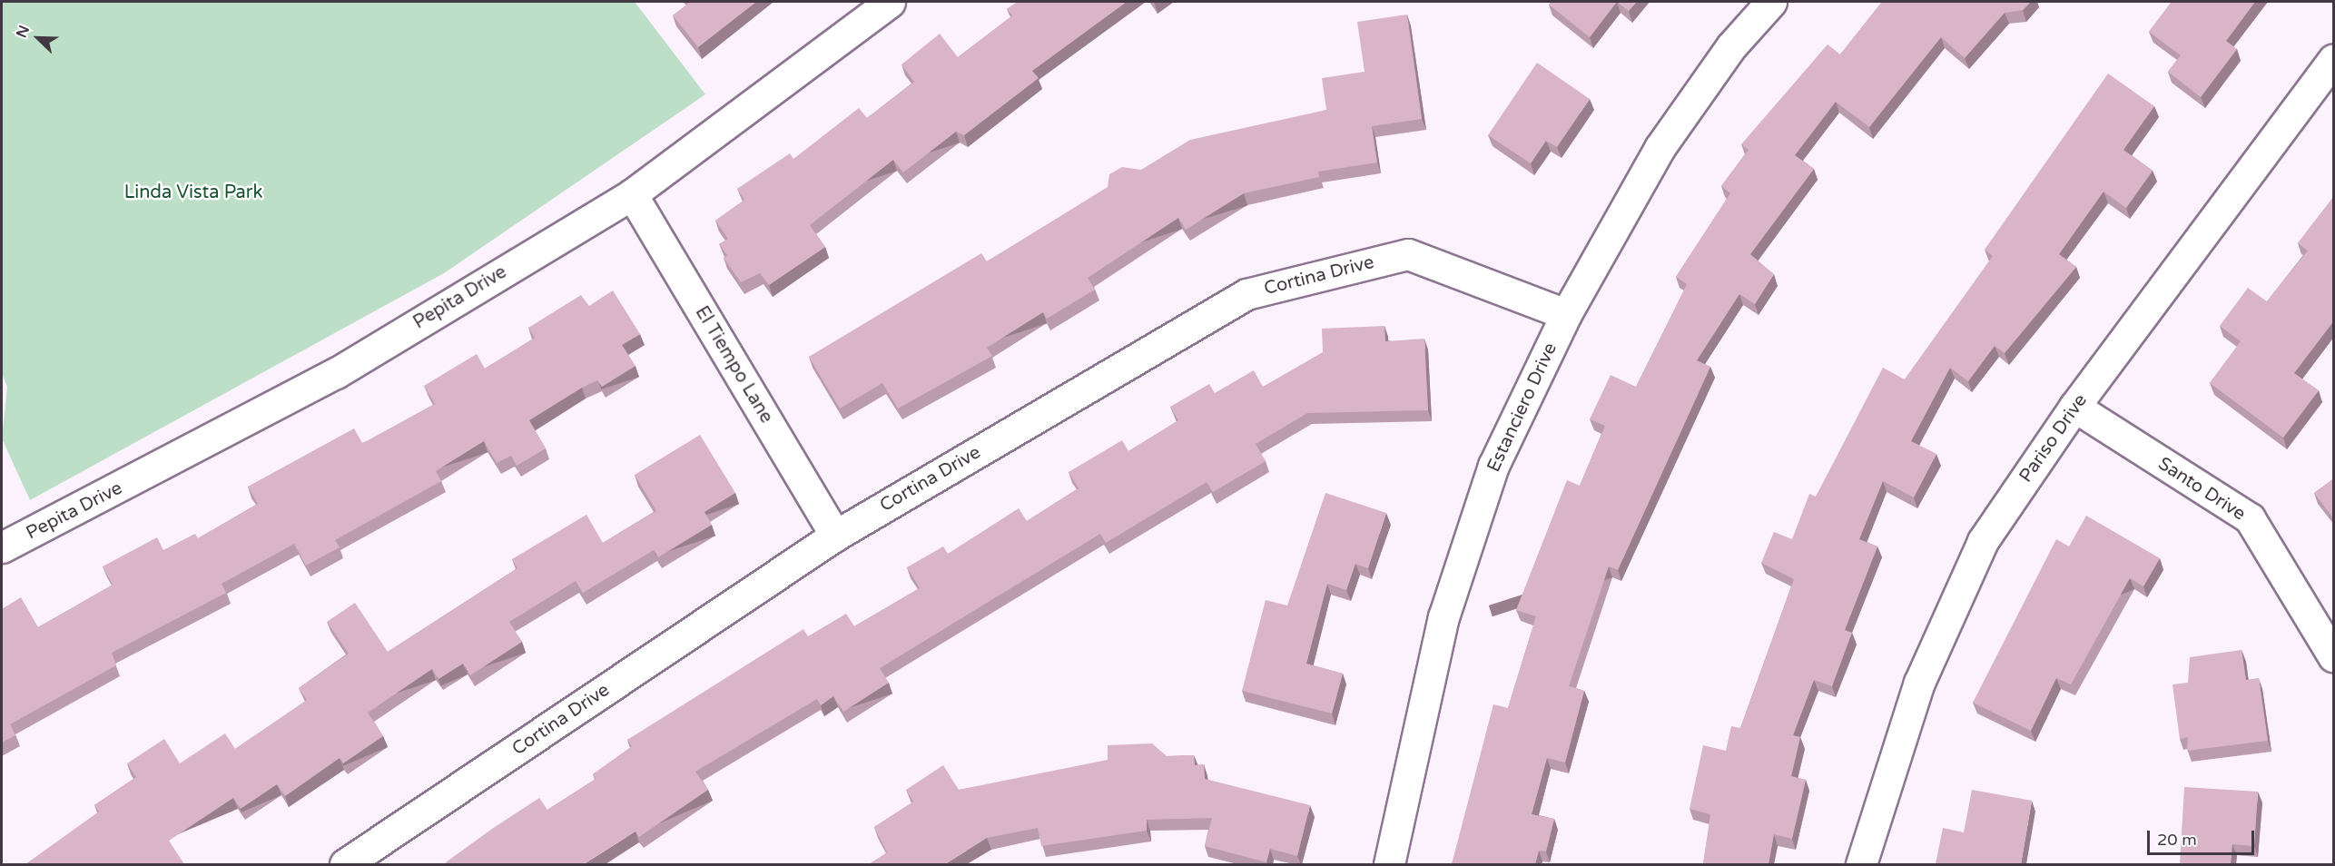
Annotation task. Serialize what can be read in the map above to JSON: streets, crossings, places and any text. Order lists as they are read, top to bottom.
{
  "streets": {
    "street": [
      "Cortina Drive",
      "Pepita Drive",
      "El Tiempo Lane",
      "Estanciero Drive",
      "Pariso Drive",
      "Santo Drive"
    ]
  },
  "crossings": [
    ["Cortina Drive", "El Tiempo Lane"],
    ["Cortina Drive", "Estanciero Drive"],
    ["Pepita Drive", "El Tiempo Lane"],
    ["Pariso Drive", "Santo Drive"]
  ],
  "parks": ["Linda Vista Park"],
  "scale_bar": "20 m",
  "north": "top left"
}
